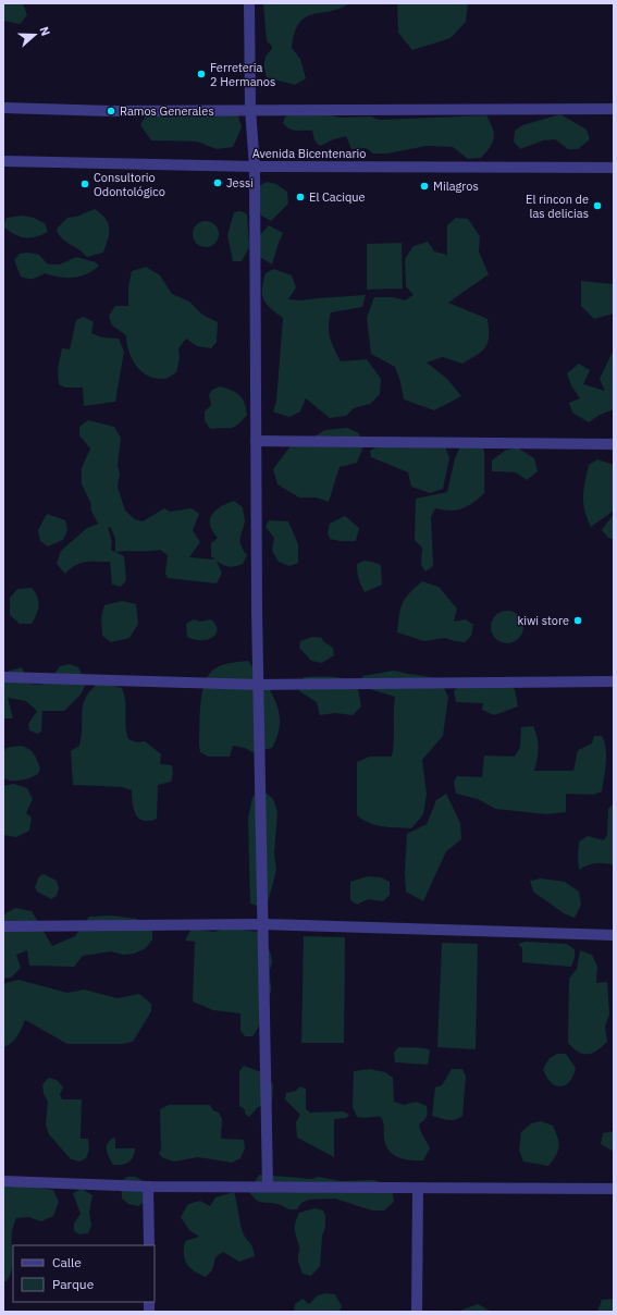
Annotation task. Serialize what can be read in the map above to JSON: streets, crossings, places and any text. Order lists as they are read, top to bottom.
{
  "streets": {
    "street": ["Avenida Bicentenario"]
  },
  "places": [
    "Ferreteria 2 Hermanos",
    "Ramos Generales",
    "Jessi",
    "Consultorio Odontológico",
    "Milagros",
    "El Cacique",
    "El rincon de las delicias",
    "kiwi store"
  ],
  "legend": ["Calle", "Parque"],
  "north": "right"
}
